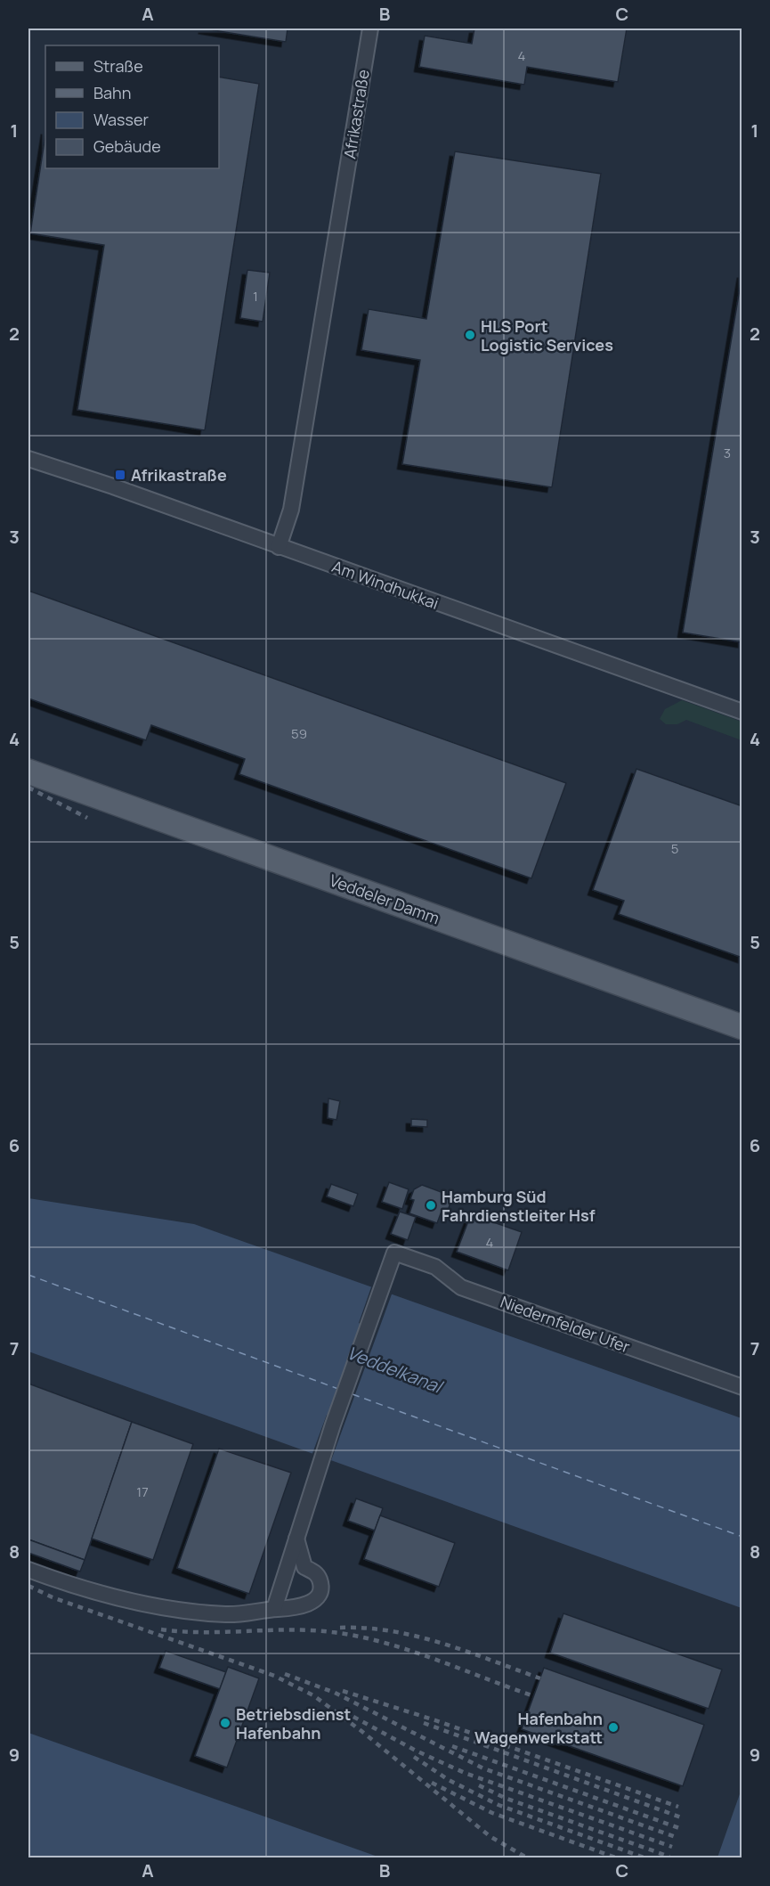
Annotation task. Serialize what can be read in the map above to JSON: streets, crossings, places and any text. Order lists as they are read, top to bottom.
{
  "streets": {
    "main road": ["Veddeler Damm"],
    "street": ["Afrikastraße", "Am Windhukkai", "Niedernfelder Ufer"]
  },
  "crossings": [
    ["Afrikastraße", "Am Windhukkai"]
  ],
  "water": ["Veddelkanal"],
  "places": {
    "other": [
      "HLS Port Logistic Services",
      "Hamburg Süd Fahrdienstleiter Hsf",
      "Betriebsdienst Hafenbahn",
      "Hafenbahn Wagenwerkstatt"
    ],
    "transit": ["Afrikastraße"]
  },
  "house_numbers": [
    "4",
    "1",
    "3",
    "59",
    "5",
    "4",
    "17"
  ],
  "legend": [
    "Straße",
    "Bahn",
    "Wasser",
    "Gebäude"
  ],
  "grid": {
    "columns": ["A", "B", "C"],
    "rows": [
      "1",
      "2",
      "3",
      "4",
      "5",
      "6",
      "7",
      "8",
      "9"
    ]
  }
}
